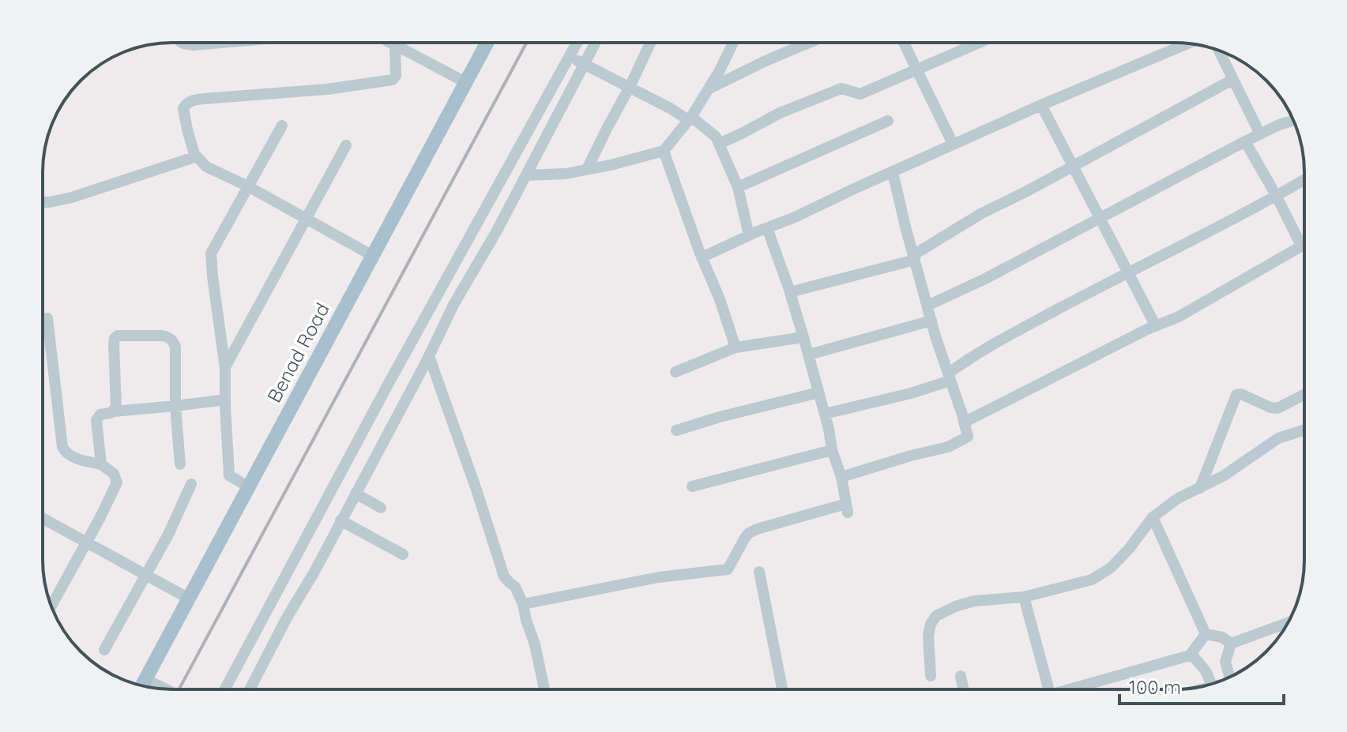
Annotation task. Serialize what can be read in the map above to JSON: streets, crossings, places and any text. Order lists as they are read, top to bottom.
{
  "streets": {
    "main road": ["Benad Road"]
  },
  "scale_bar": "100 m"
}
